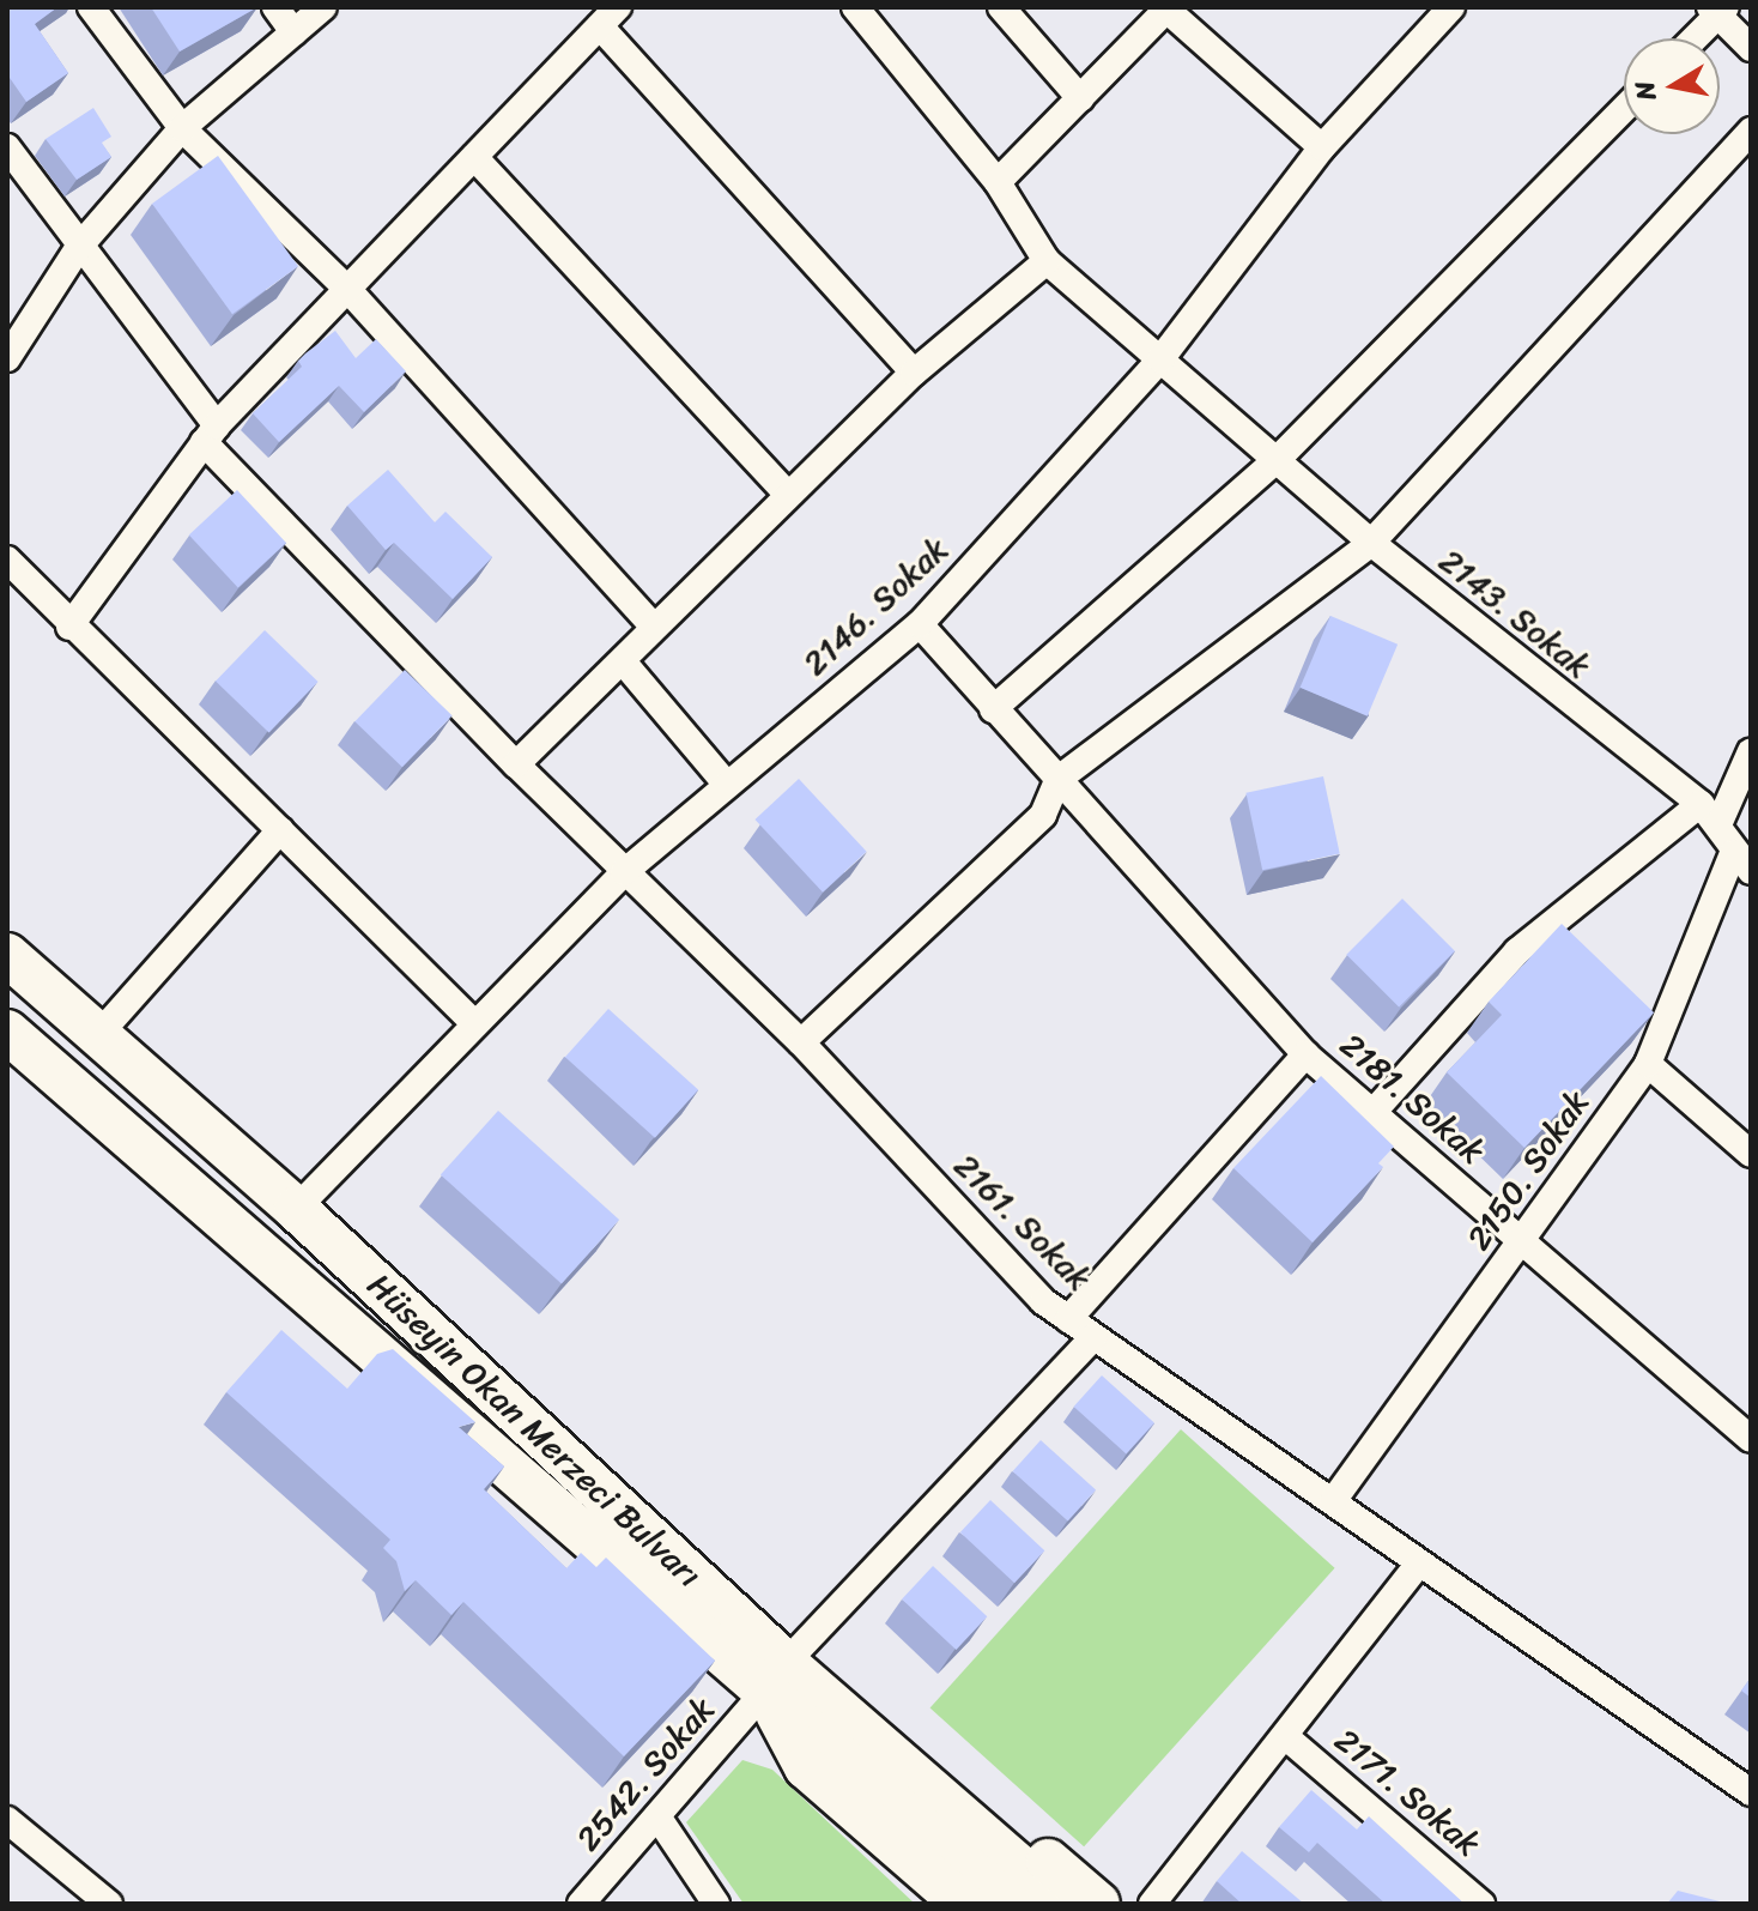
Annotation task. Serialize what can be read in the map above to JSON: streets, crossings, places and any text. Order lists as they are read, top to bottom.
{
  "streets": {
    "main road": ["Hüseyin Okan Merzeci Bulvarı"],
    "street": [
      "2146. Sokak",
      "2143. Sokak",
      "2181. Sokak",
      "2150. Sokak",
      "2161. Sokak",
      "2542. Sokak",
      "2171. Sokak"
    ]
  },
  "crossings": [
    ["2146. Sokak", "2143. Sokak"],
    ["2146. Sokak", "2181. Sokak"],
    ["2146. Sokak", "2161. Sokak"],
    ["2146. Sokak", "Hüseyin Okan Merzeci Bulvarı"],
    ["2143. Sokak", "2150. Sokak"],
    ["2181. Sokak", "2150. Sokak"],
    ["2150. Sokak", "2161. Sokak"],
    ["2161. Sokak", "2542. Sokak"],
    ["Hüseyin Okan Merzeci Bulvarı", "2542. Sokak"]
  ],
  "north": "left"
}
